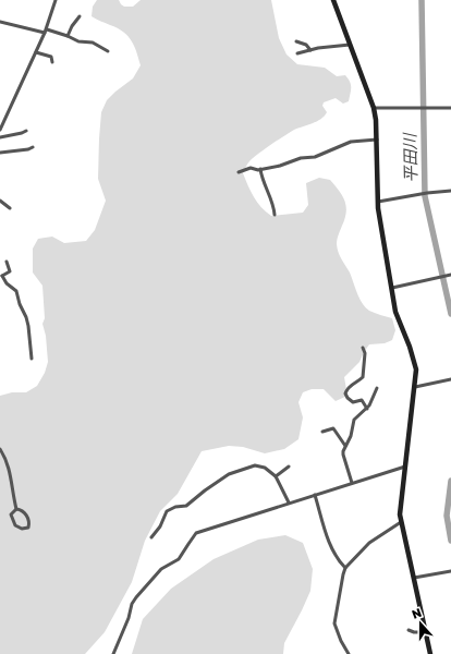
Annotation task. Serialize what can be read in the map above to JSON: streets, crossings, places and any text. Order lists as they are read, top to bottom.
{
  "water": ["平田川"],
  "north": "top"
}
